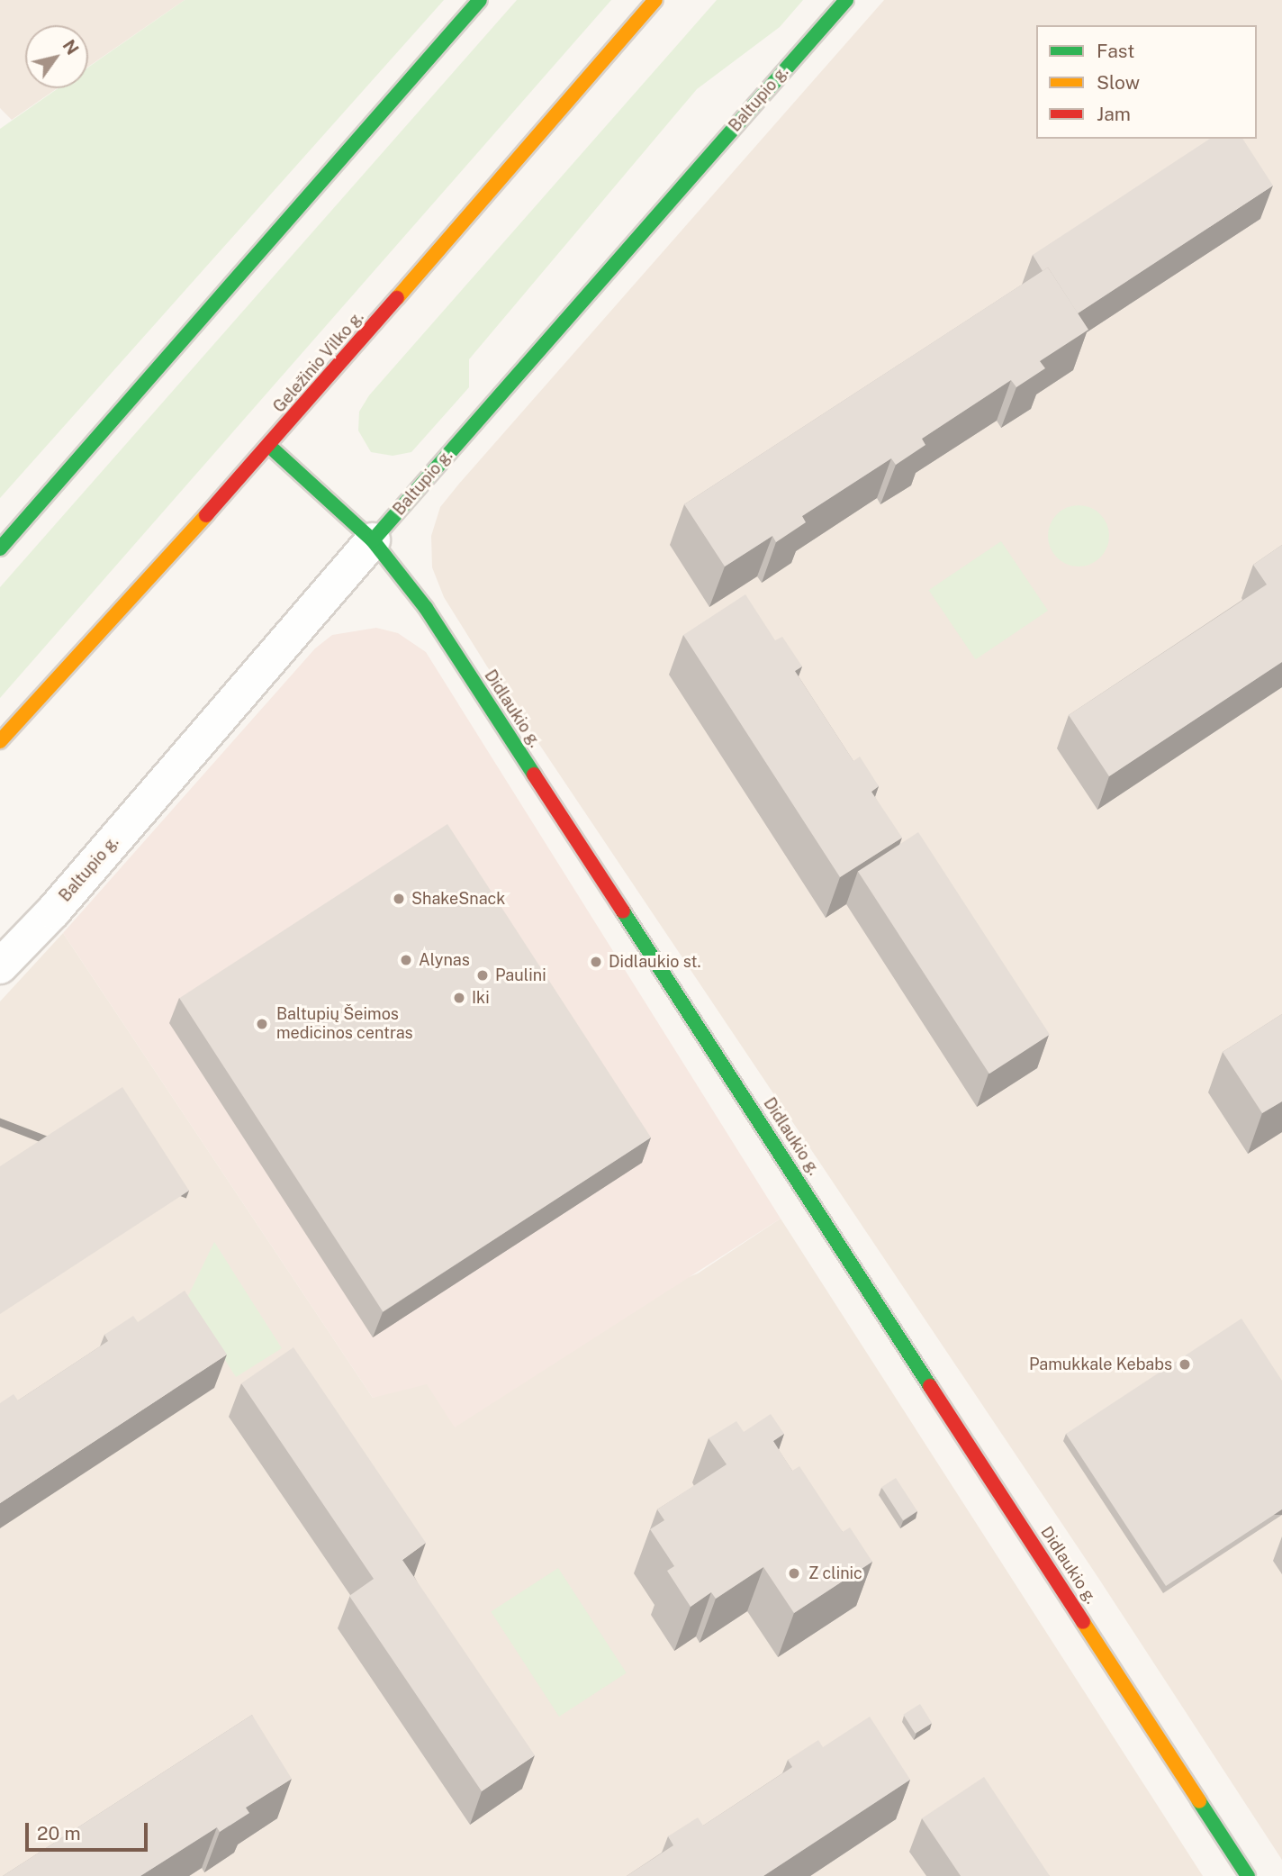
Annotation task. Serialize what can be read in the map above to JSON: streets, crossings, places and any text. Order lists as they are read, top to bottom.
{
  "streets": {
    "main road": ["Baltupio g.", "Geležinio Vilko g.", "Didlaukio g."]
  },
  "crossings": [
    ["Baltupio g.", "Didlaukio g."],
    ["Geležinio Vilko g.", "Didlaukio g."]
  ],
  "places": [
    "ShakeSnack",
    "Alynas",
    "Didlaukio st.",
    "Paulini",
    "Iki",
    "Baltupių Šeimos medicinos centras",
    "Pamukkale Kebabs",
    "Z clinic"
  ],
  "legend": ["Fast", "Slow", "Jam"],
  "scale_bar": "20 m",
  "north": "top right"
}
